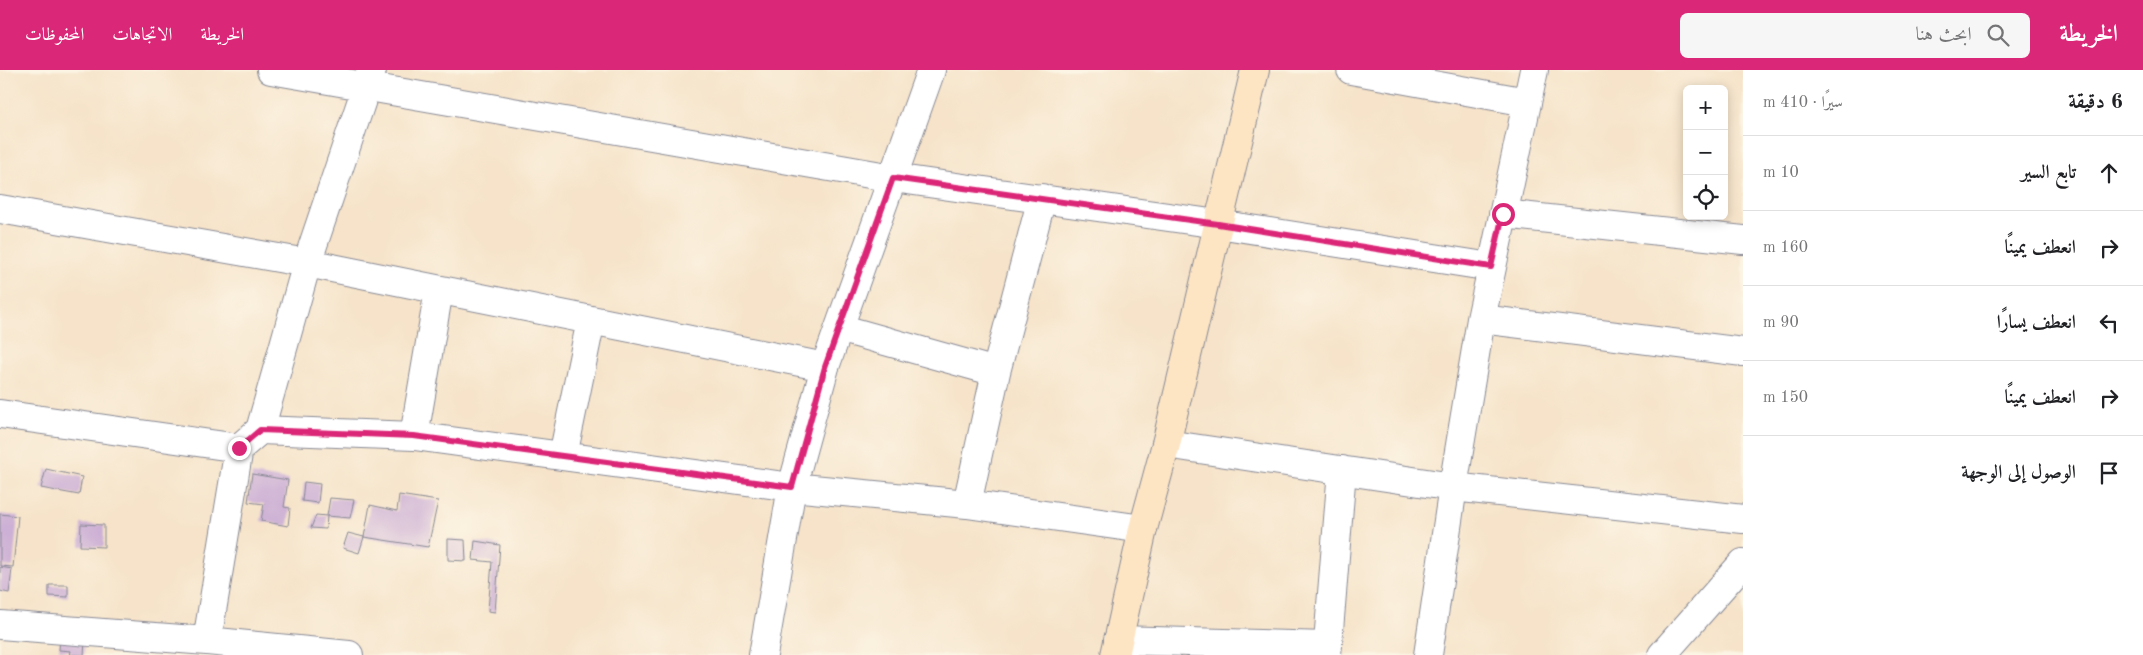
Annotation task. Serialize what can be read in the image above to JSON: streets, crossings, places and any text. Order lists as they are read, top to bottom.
{
  "page": {
    "header": "الخريطة",
    "search": "ابحث هنا",
    "nav": ["الخريطة", "الاتجاهات", "المحفوظات"],
    "heading": ["6 دقيقة", "سيرًا · 410 m"],
    "map_buttons": ["+", "−"],
    "list": [
      ["تابع السير", "10 m"],
      ["انعطف يمينًا", "160 m"],
      ["انعطف يسارًا", "90 m"],
      ["انعطف يمينًا", "150 m"],
      "الوصول إلى الوجهة"
    ]
  }
}
